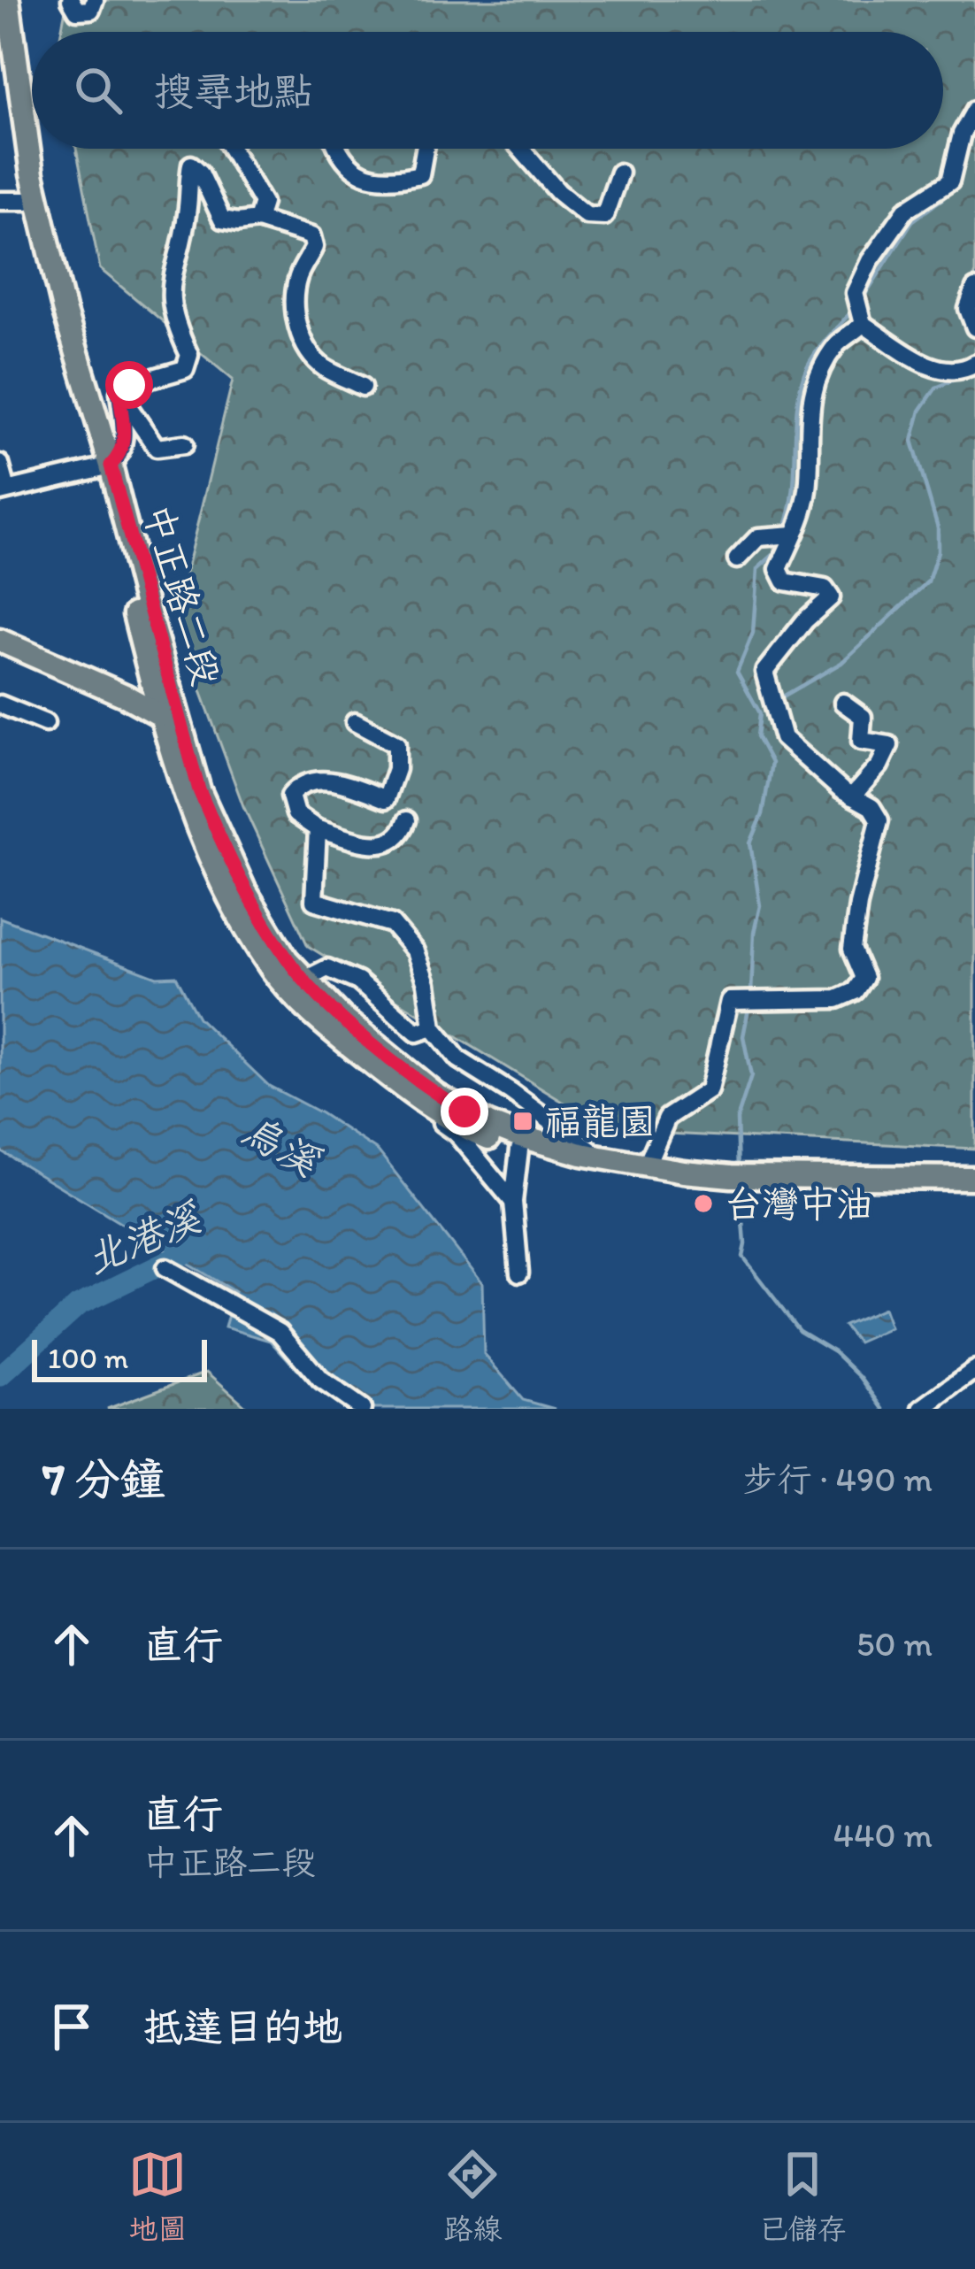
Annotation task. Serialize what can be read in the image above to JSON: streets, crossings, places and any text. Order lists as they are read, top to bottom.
{
  "streets": {
    "main road": ["中正路二段"]
  },
  "water": ["烏溪", "北港溪"],
  "places": {
    "transit": ["福龍園"],
    "other": ["台灣中油"]
  },
  "scale_bar": "100 m",
  "page": {
    "search": "搜尋地點",
    "scale": "100 m",
    "heading": ["7 分鐘", "步行 · 490 m"],
    "list": [
      ["直行", "50 m"],
      ["直行", "中正路二段", "440 m"],
      "抵達目的地"
    ],
    "nav": ["地圖", "路線", "已儲存"]
  }
}
